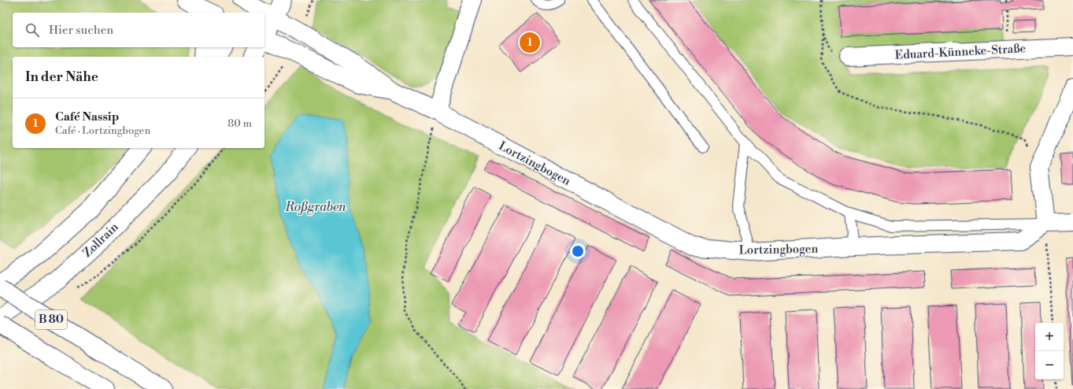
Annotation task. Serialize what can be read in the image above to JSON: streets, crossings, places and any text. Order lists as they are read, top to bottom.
{
  "streets": {
    "main road": [
      "Eduard-Künneke-Straße",
      "Lortzingbogen",
      "Zollrain",
      "B 80"
    ]
  },
  "water": ["Roßgraben"],
  "page": {
    "search": "Hier suchen",
    "pins": "1",
    "heading": "In der Nähe",
    "list": [
      {
        "mark": "1",
        "name": "Café Nassip",
        "note": "Café · Lortzingbogen",
        "value": "80 m"
      }
    ],
    "map_buttons": ["+", "−"]
  }
}
